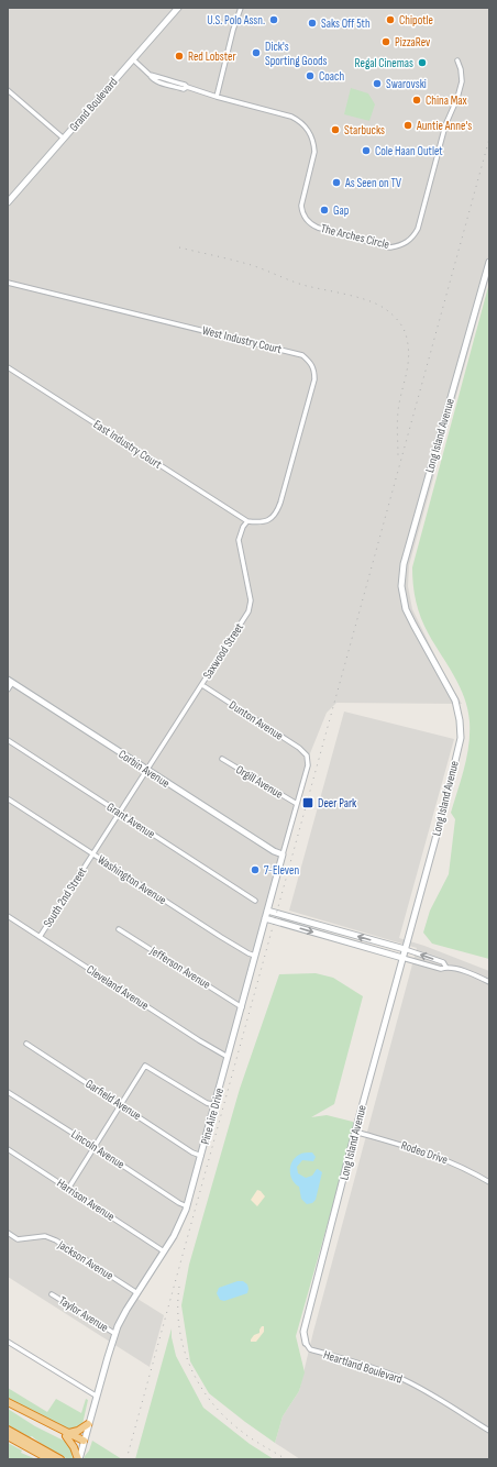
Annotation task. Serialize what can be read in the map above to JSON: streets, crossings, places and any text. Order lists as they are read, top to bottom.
{
  "streets": {
    "street": [
      "Grand Boulevard",
      "The Arches Circle",
      "West Industry Court",
      "Long Island Avenue",
      "East Industry Court",
      "Saxwood Street",
      "Dunton Avenue",
      "Corbin Avenue",
      "Orgill Avenue",
      "Grant Avenue",
      "Washington Avenue",
      "South 2nd Street",
      "Jefferson Avenue",
      "Cleveland Avenue",
      "Garfield Avenue",
      "Pine Aire Drive",
      "Lincoln Avenue",
      "Rodeo Drive",
      "Harrison Avenue",
      "Jackson Avenue",
      "Taylor Avenue",
      "Heartland Boulevard"
    ]
  },
  "crossings": [
    ["West Industry Court", "East Industry Court"],
    ["West Industry Court", "Saxwood Street"],
    ["Long Island Avenue", "Rodeo Drive"],
    ["Long Island Avenue", "Heartland Boulevard"],
    ["East Industry Court", "Saxwood Street"],
    ["Saxwood Street", "Dunton Avenue"],
    ["Saxwood Street", "Corbin Avenue"],
    ["Saxwood Street", "South 2nd Street"],
    ["Dunton Avenue", "Pine Aire Drive"],
    ["Corbin Avenue", "South 2nd Street"],
    ["Corbin Avenue", "Pine Aire Drive"],
    ["Orgill Avenue", "Pine Aire Drive"],
    ["Grant Avenue", "South 2nd Street"],
    ["Washington Avenue", "South 2nd Street"],
    ["Washington Avenue", "Pine Aire Drive"],
    ["South 2nd Street", "Cleveland Avenue"],
    ["Jefferson Avenue", "Pine Aire Drive"],
    ["Cleveland Avenue", "Pine Aire Drive"],
    ["Garfield Avenue", "Pine Aire Drive"],
    ["Pine Aire Drive", "Lincoln Avenue"],
    ["Pine Aire Drive", "Harrison Avenue"],
    ["Pine Aire Drive", "Jackson Avenue"],
    ["Pine Aire Drive", "Taylor Avenue"]
  ],
  "places": {
    "other": [
      "U.S. Polo Assn.",
      "Chipotle",
      "Saks Off 5th",
      "PizzaRev",
      "Dick's Sporting Goods",
      "Red Lobster",
      "Regal Cinemas",
      "Coach",
      "Swarovski",
      "China Max",
      "Auntie Anne's",
      "Starbucks",
      "Cole Haan Outlet",
      "As Seen on TV",
      "Gap",
      "7-Eleven"
    ],
    "transit": ["Deer Park"]
  }
}
